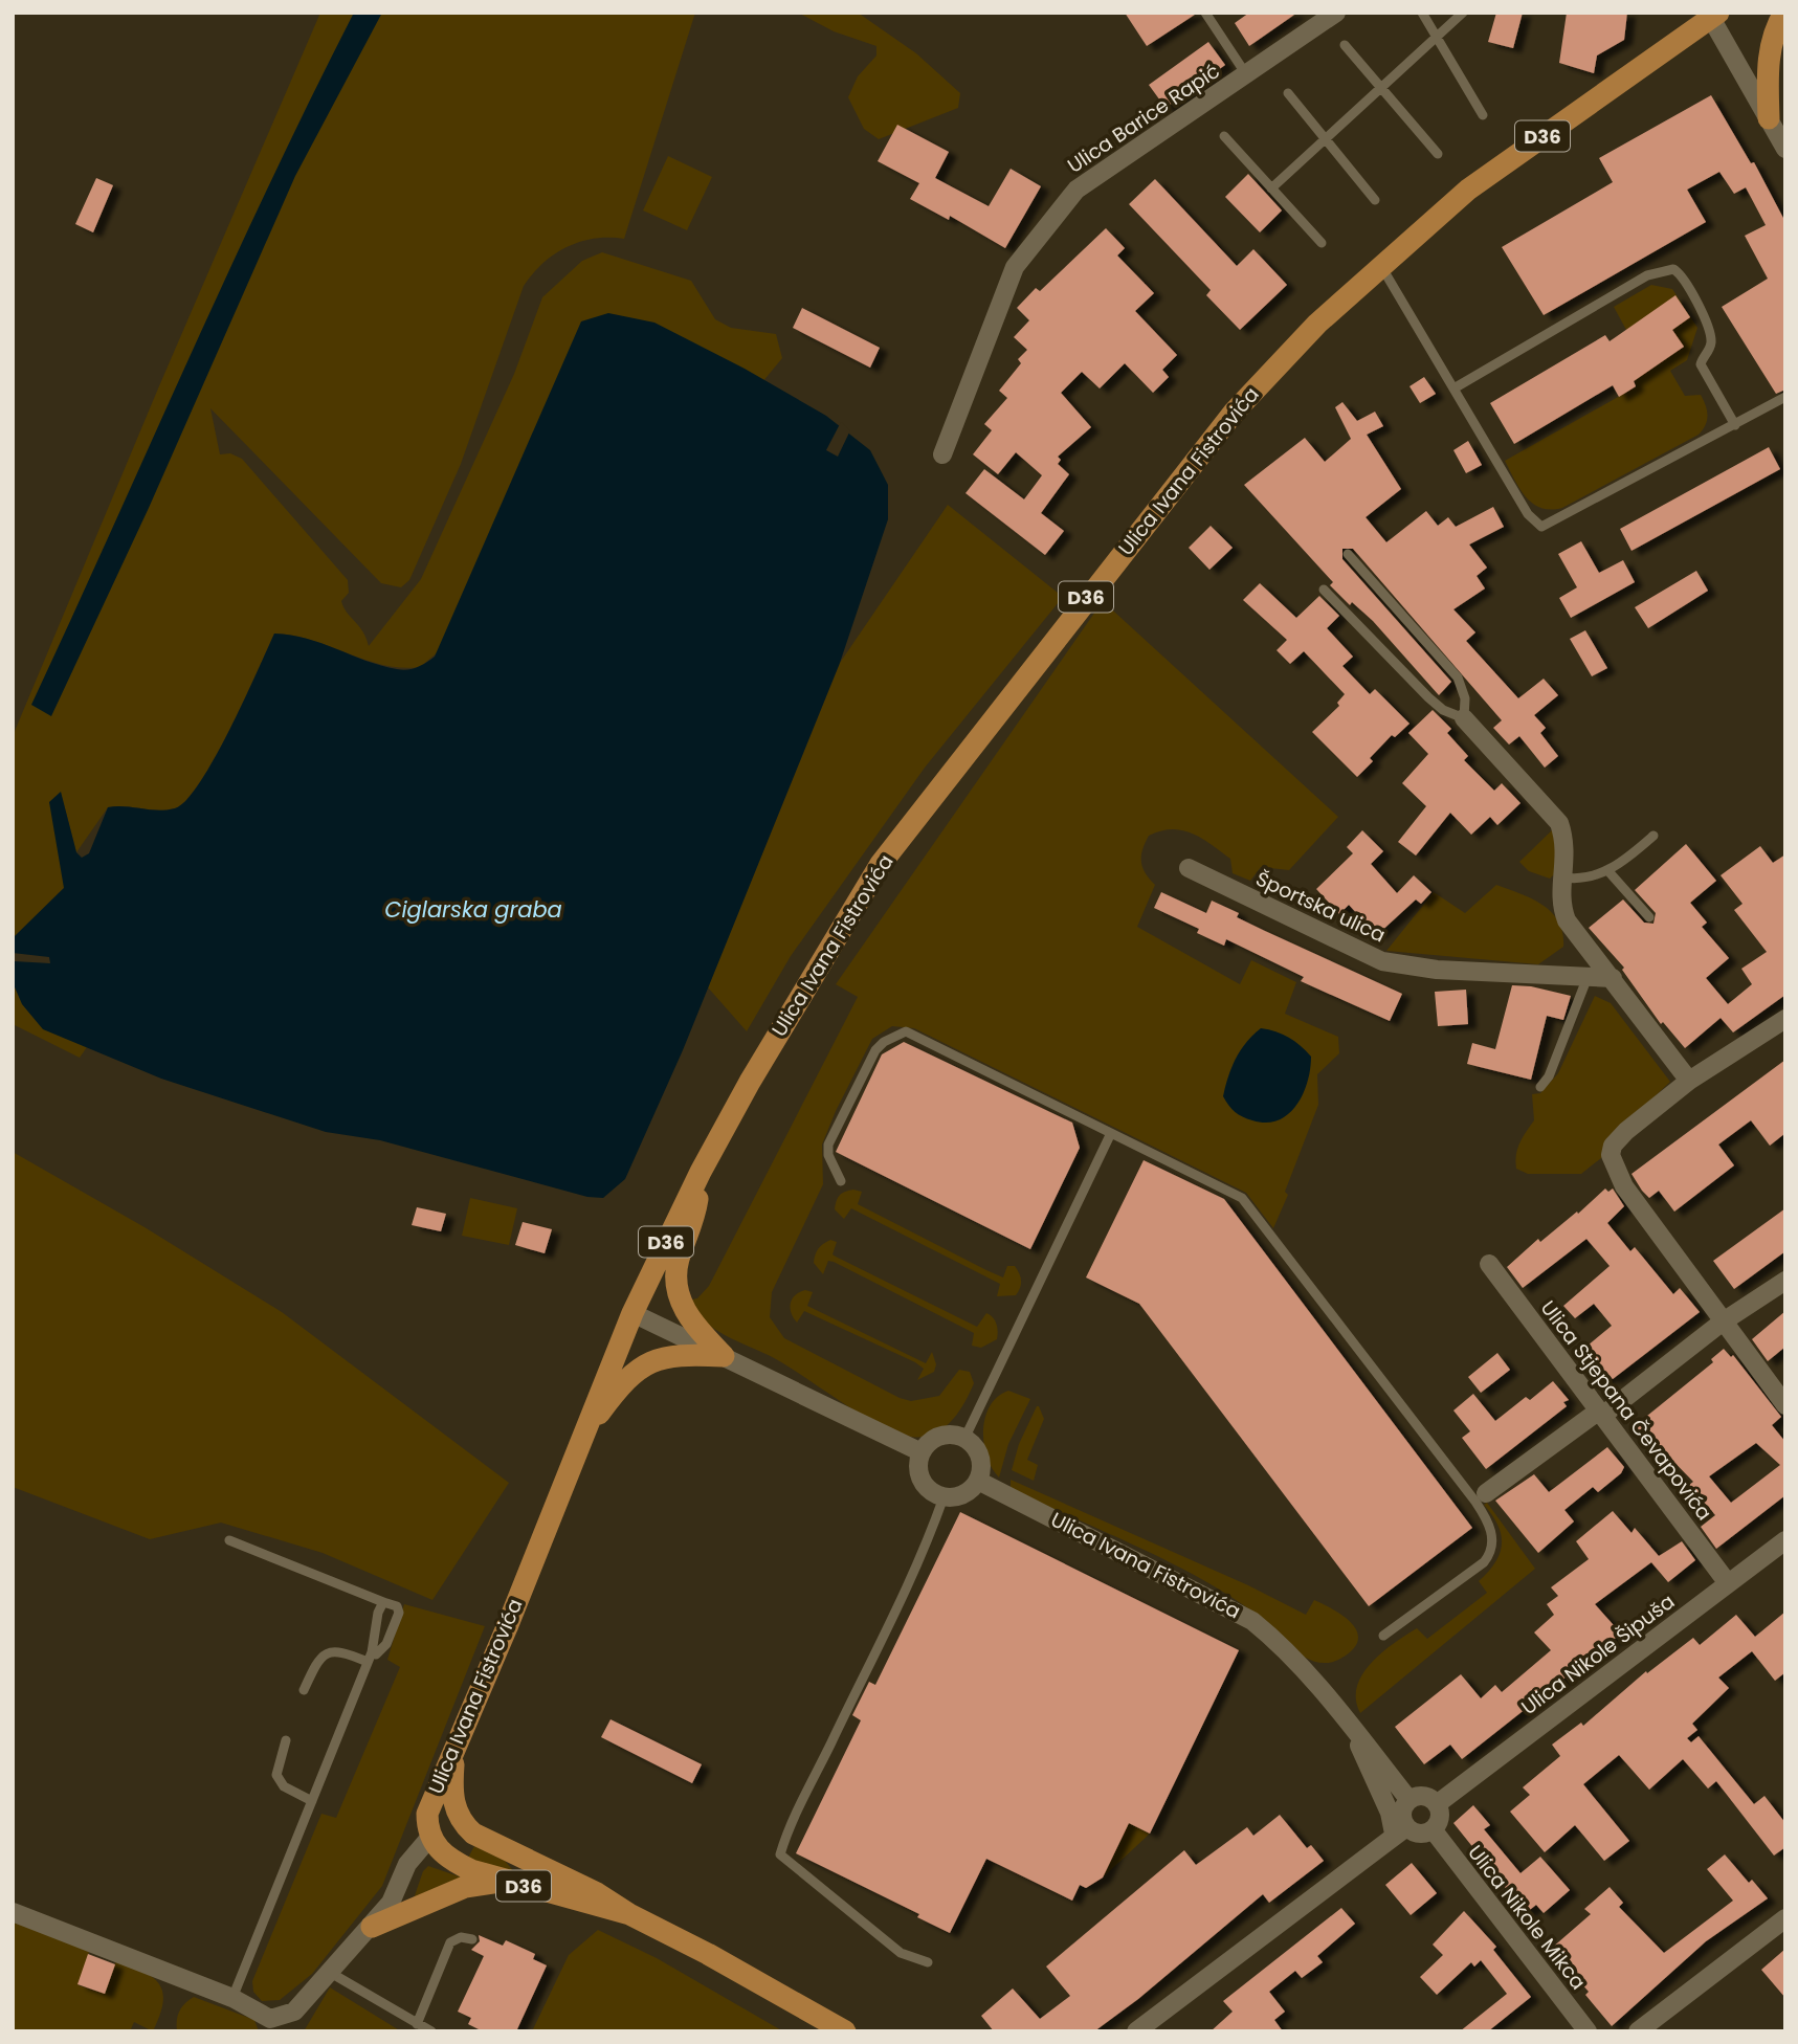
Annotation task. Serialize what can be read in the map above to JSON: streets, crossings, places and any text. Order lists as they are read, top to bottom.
{
  "streets": {
    "main road": ["D36", "Ulica Ivana Fistrovića"],
    "street": [
      "Ulica Barice Rapić",
      "Športska ulica",
      "Ulica Stjepana Čevapovića",
      "Ulica Nikole Šipuša",
      "Ulica Nikole Mikca"
    ]
  },
  "crossings": [
    ["D36", "Ulica Ivana Fistrovića"],
    ["Ulica Ivana Fistrovića", "Ulica Nikole Šipuša"],
    ["Ulica Ivana Fistrovića", "Ulica Nikole Mikca"],
    ["Ulica Stjepana Čevapovića", "Ulica Nikole Šipuša"],
    ["Ulica Nikole Šipuša", "Ulica Nikole Mikca"]
  ],
  "water": ["Ciglarska graba"]
}
